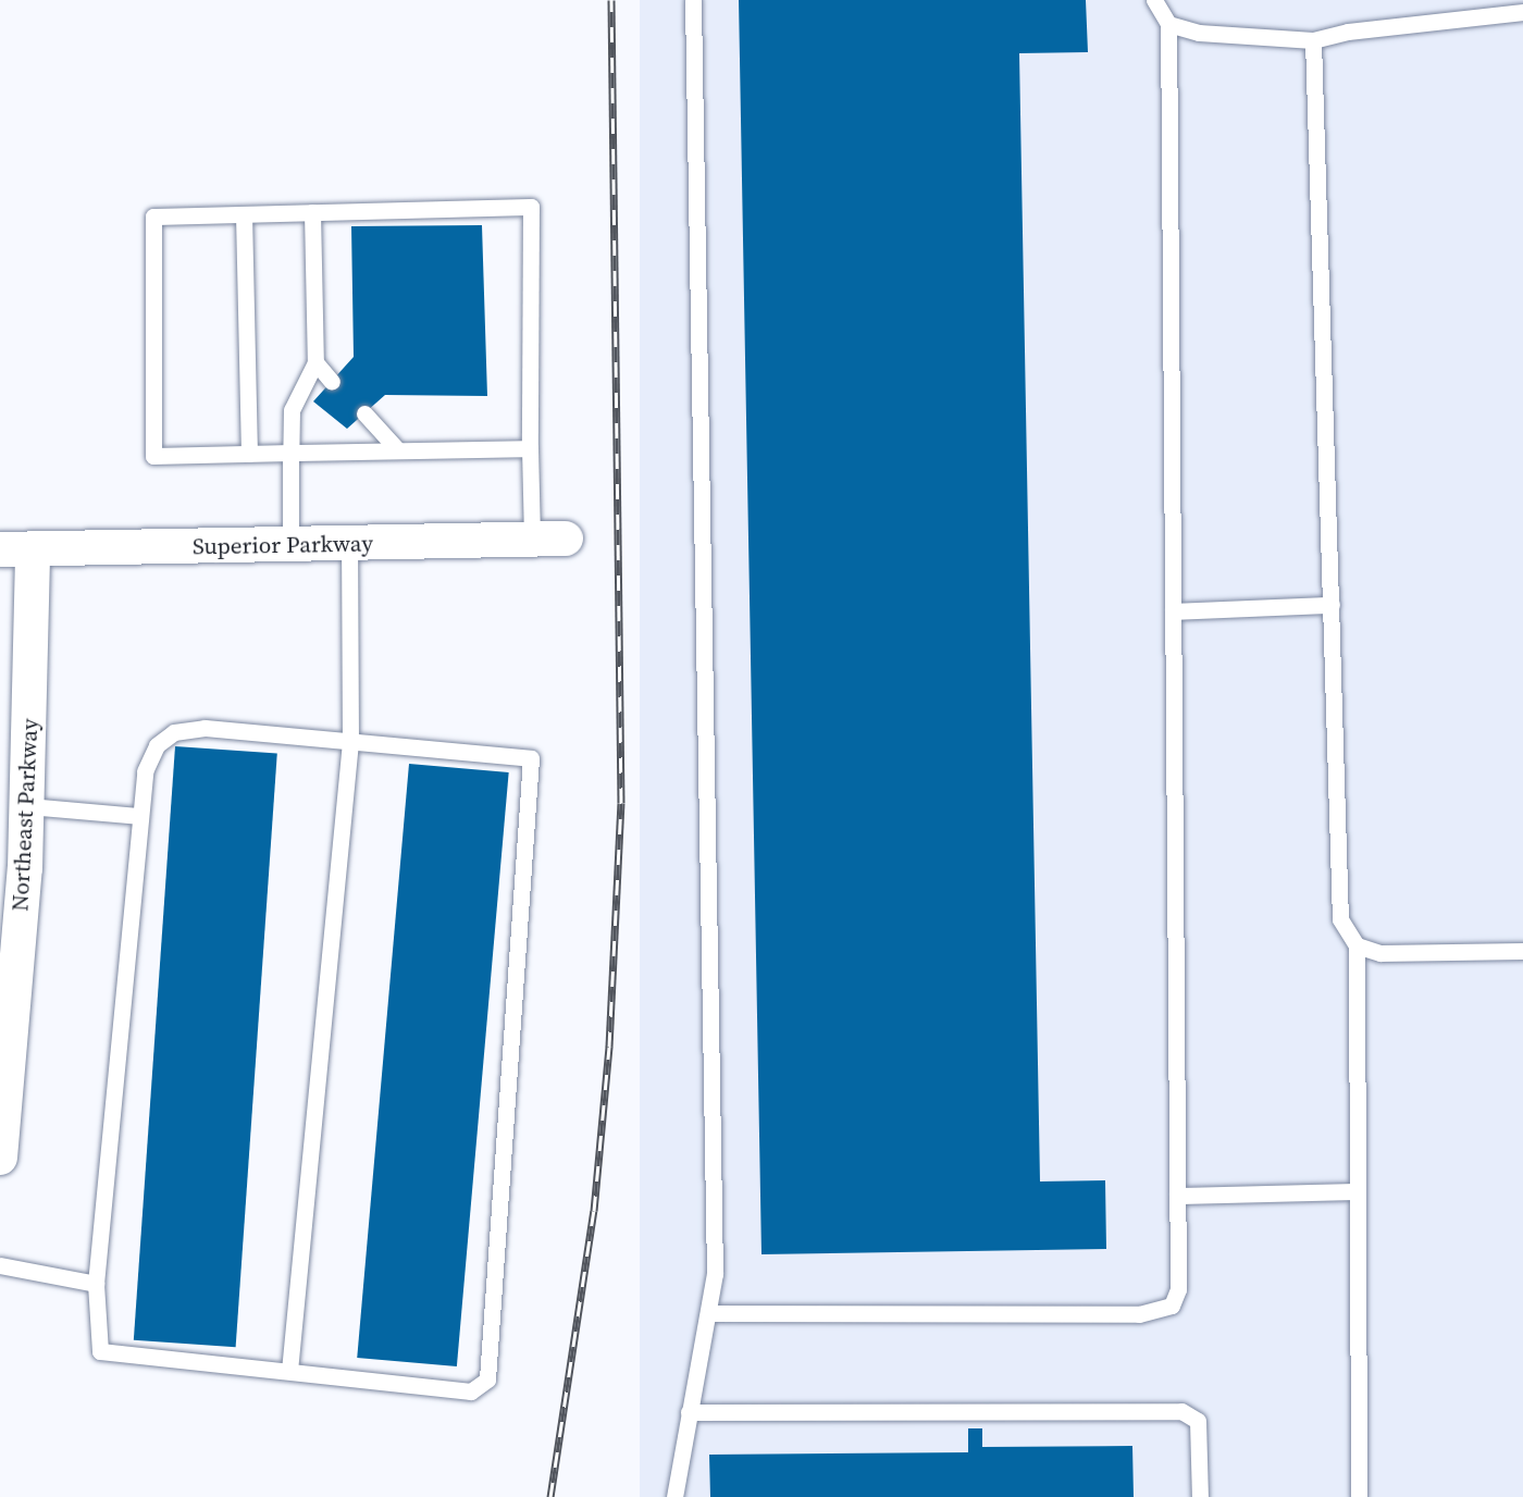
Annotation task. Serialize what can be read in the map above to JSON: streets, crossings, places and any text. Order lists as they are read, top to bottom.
{
  "streets": {
    "street": ["Superior Parkway", "Northeast Parkway"]
  },
  "crossings": [
    ["Superior Parkway", "Northeast Parkway"]
  ]
}
